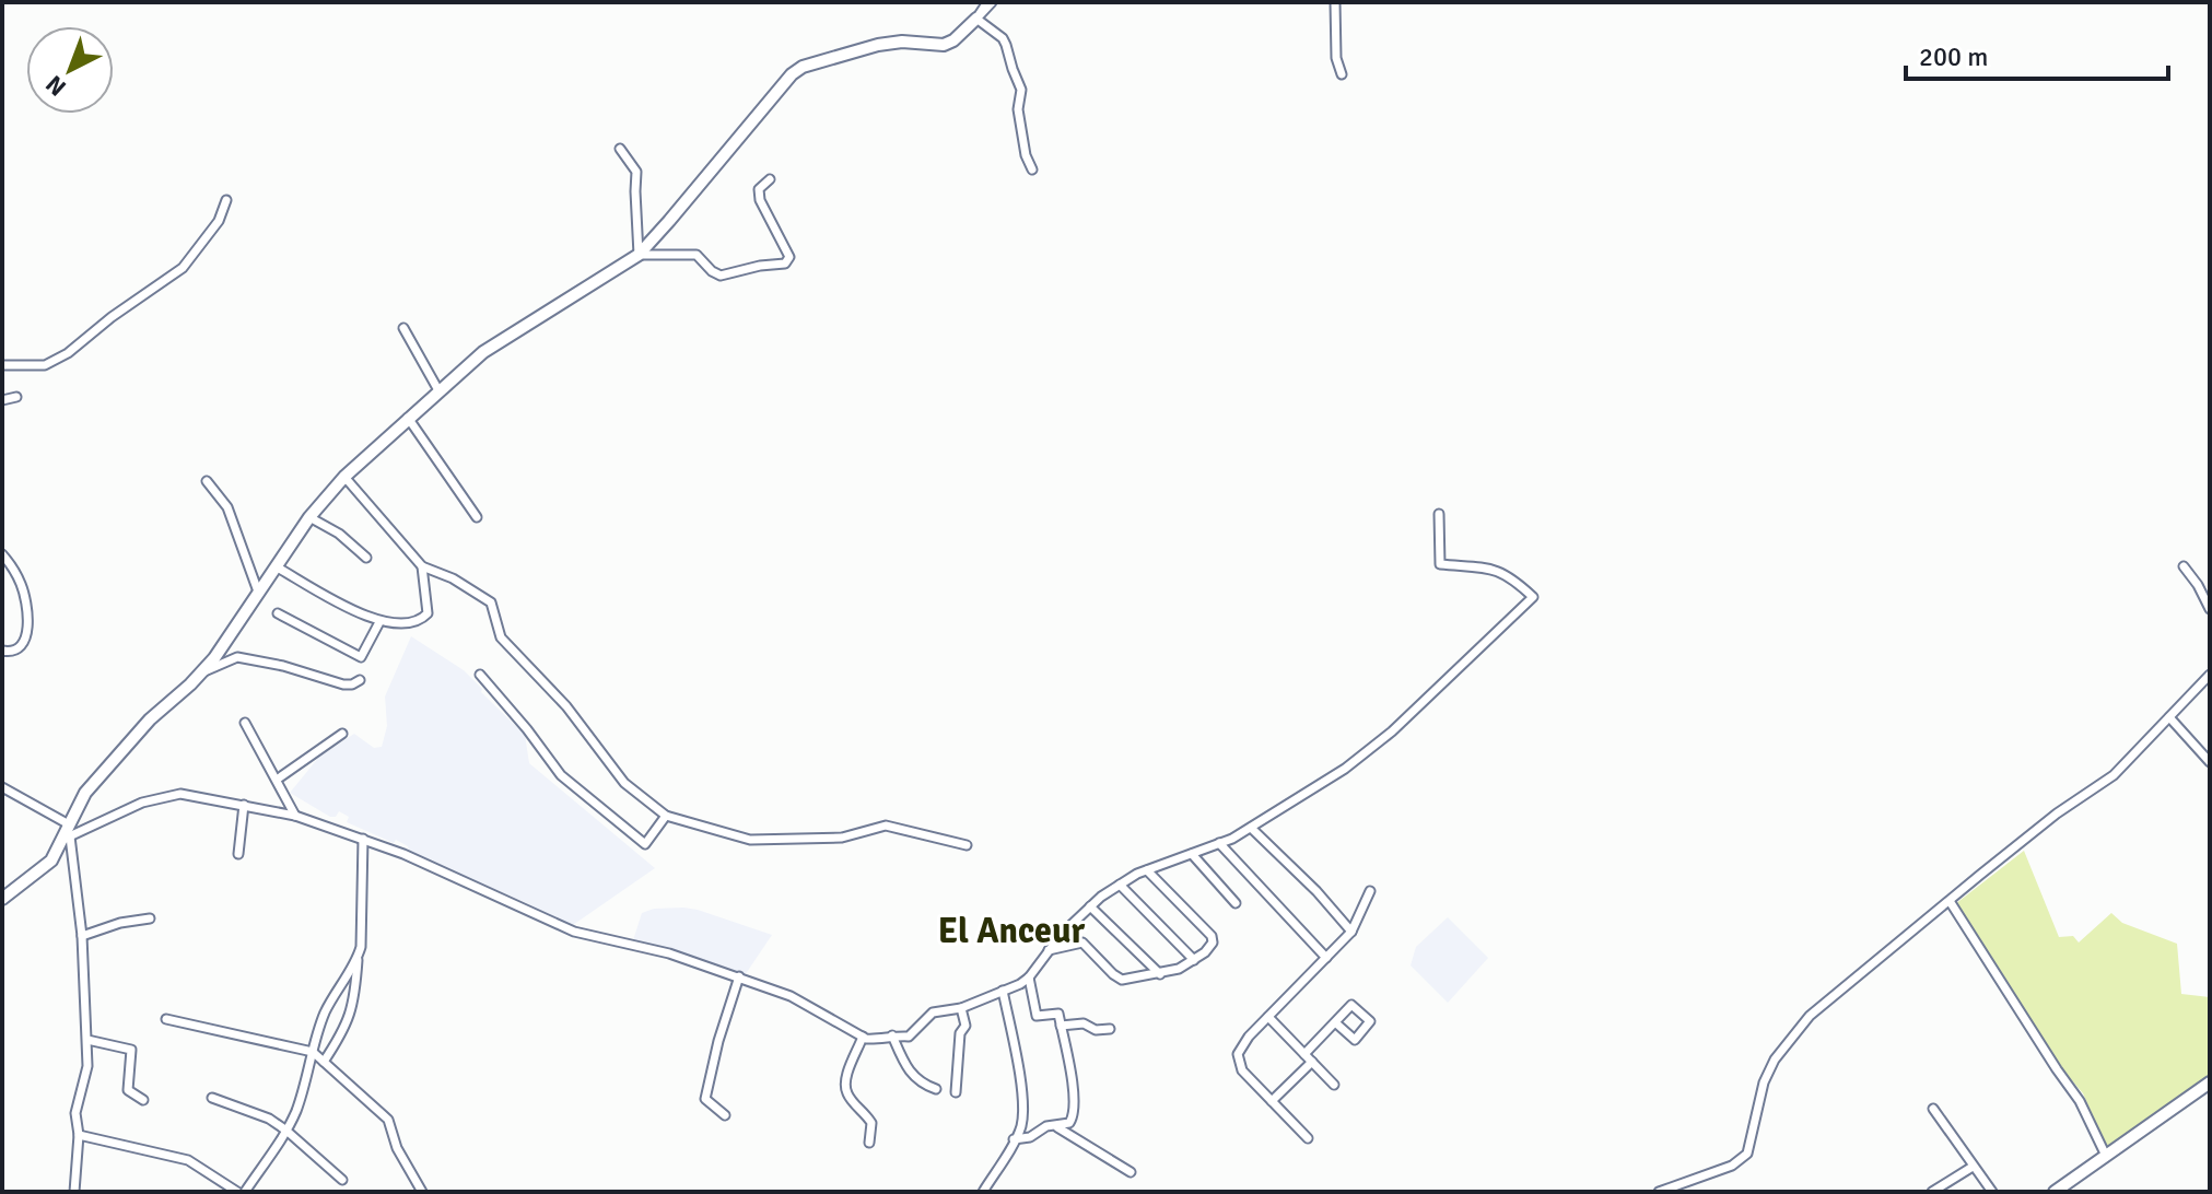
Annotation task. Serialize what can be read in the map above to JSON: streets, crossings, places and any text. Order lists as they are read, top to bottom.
{
  "districts": ["El Anceur"],
  "scale_bar": "200 m",
  "north": "bottom left"
}
